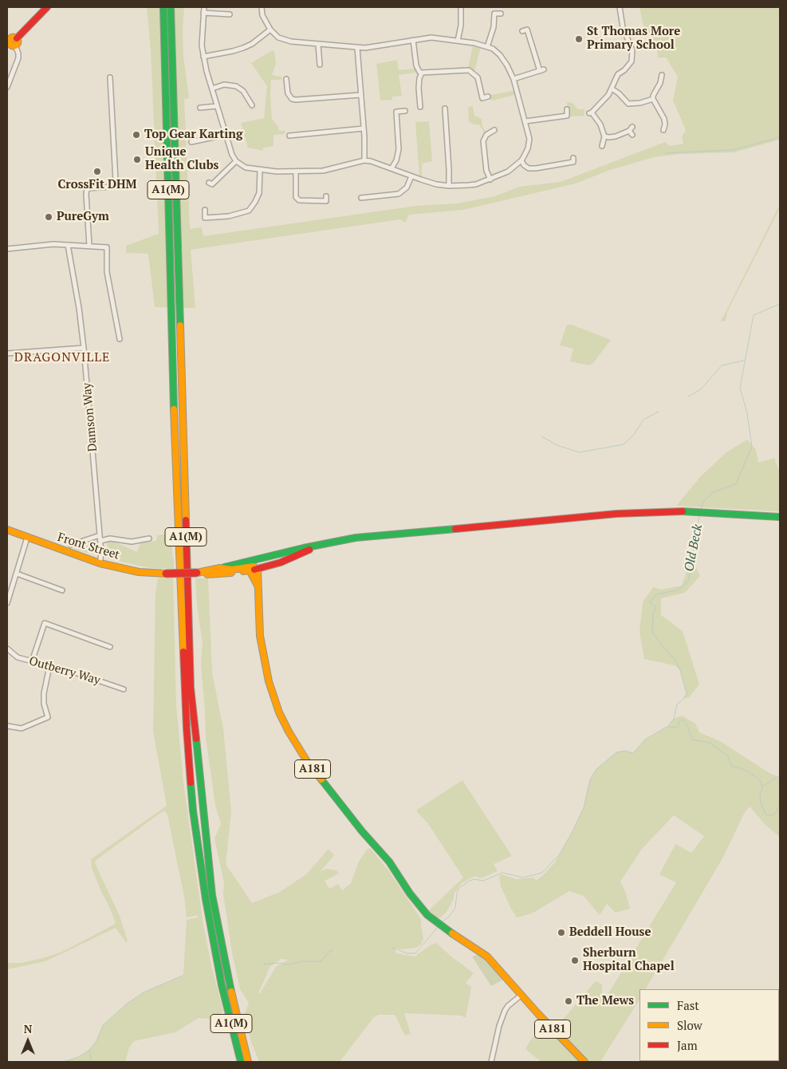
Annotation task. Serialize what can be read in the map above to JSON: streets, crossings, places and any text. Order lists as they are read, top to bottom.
{
  "streets": {
    "main road": ["A1(M)", "Front Street", "A181"],
    "street": ["Damson Way", "Outberry Way"]
  },
  "crossings": [
    ["Damson Way", "Front Street"]
  ],
  "districts": ["DRAGONVILLE"],
  "water": ["Old Beck"],
  "places": [
    "St Thomas More Primary School",
    "Top Gear Karting",
    "Unique Health Clubs",
    "CrossFit DHM",
    "PureGym",
    "Beddell House",
    "Sherburn Hospital Chapel",
    "The Mews"
  ],
  "legend": ["Fast", "Slow", "Jam"],
  "north": "top"
}
